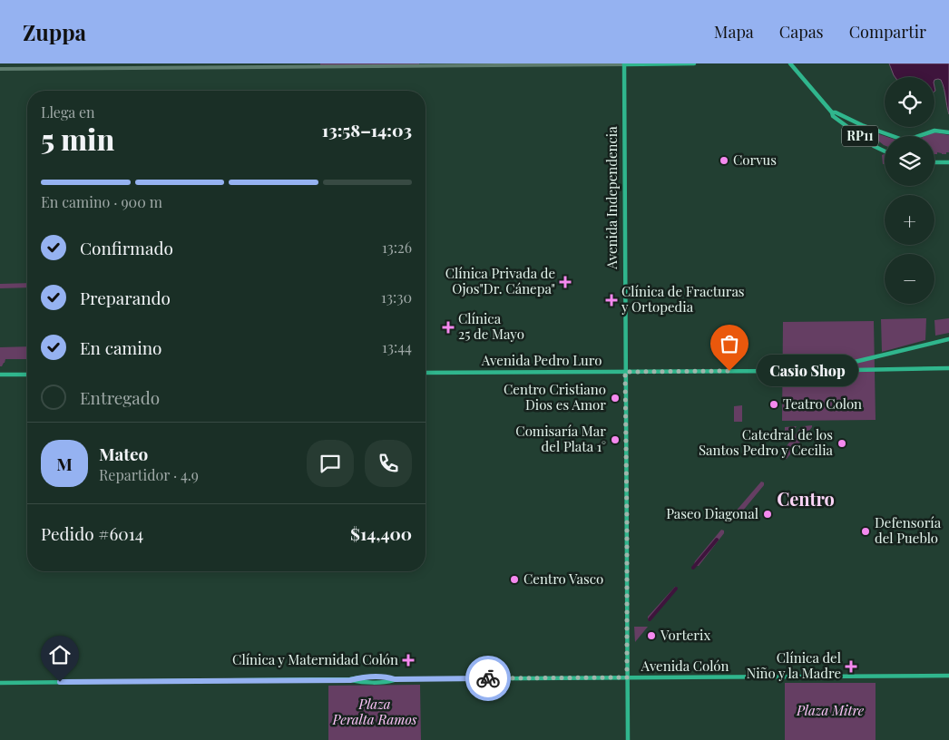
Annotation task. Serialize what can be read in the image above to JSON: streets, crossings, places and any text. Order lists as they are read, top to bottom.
{
  "streets": {
    "main road": [
      "RP11",
      "Avenida Independencia",
      "Avenida Pedro Luro",
      "Avenida Colón"
    ]
  },
  "crossings": [
    ["Avenida Independencia", "Avenida Pedro Luro"],
    ["Avenida Independencia", "Avenida Colón"]
  ],
  "districts": ["Centro"],
  "parks": ["Plaza Peralta Ramos", "Plaza Mitre"],
  "places": {
    "other": [
      "Corvus",
      "Casio Shop",
      "Centro Cristiano Dios es Amor",
      "Teatro Colon",
      "Comisaría Mar del Plata 1°",
      "Catedral de los Santos Pedro y Cecilia",
      "Paseo Diagonal",
      "Defensoría del Pueblo",
      "Centro Vasco",
      "Vorterix"
    ],
    "health": [
      "Clínica Privada de Ojos\"Dr. Cánepa\"",
      "Clínica de Fracturas y Ortopedia",
      "Clínica 25 de Mayo",
      "Clínica y Maternidad Colón",
      "Clínica del Niño y la Madre"
    ]
  },
  "page": {
    "header": "Zuppa",
    "nav": ["Mapa", "Capas", "Compartir"],
    "map_buttons": ["+", "−"],
    "heading": ["5 min", "Llega en", "13:58–14:03"],
    "panel": [
      "Mateo",
      "Repartidor · 4.9",
      "Pedido #6014",
      "$14,400"
    ],
    "bar": "En camino · 900 m",
    "list": [
      ["Confirmado", "13:26"],
      ["Preparando", "13:30"],
      ["En camino", "13:44"],
      "Entregado"
    ],
    "bubble": "Casio Shop",
    "round": "M"
  }
}
